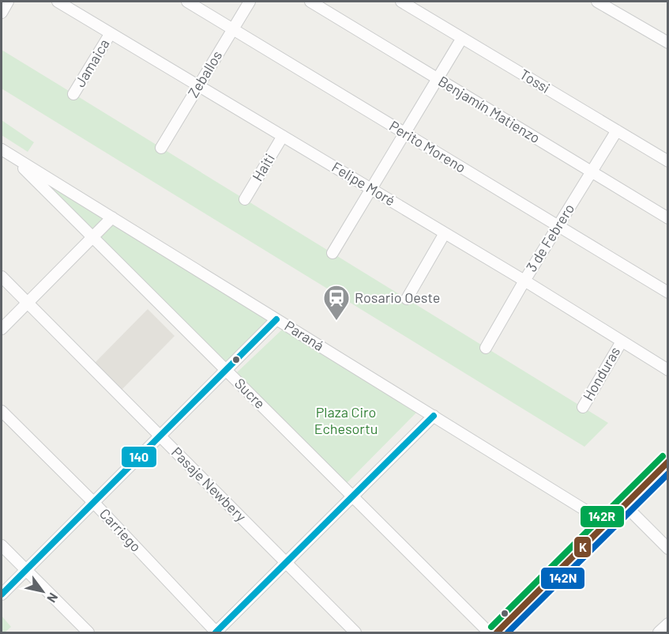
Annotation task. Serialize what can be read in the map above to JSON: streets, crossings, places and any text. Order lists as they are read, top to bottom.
{
  "streets": {
    "street": [
      "Jamaica",
      "Zeballos",
      "Tossi",
      "Benjamín Matienzo",
      "Perito Moreno",
      "Haiti",
      "Felipe Moré",
      "3 de Febrero",
      "Paraná",
      "Honduras",
      "Sucre",
      "Pasaje Newbery",
      "Carriego"
    ]
  },
  "crossings": [
    ["Jamaica", "Felipe Moré"],
    ["Zeballos", "Perito Moreno"],
    ["Zeballos", "Felipe Moré"],
    ["Tossi", "3 de Febrero"],
    ["Benjamín Matienzo", "3 de Febrero"],
    ["Perito Moreno", "3 de Febrero"],
    ["Haiti", "Felipe Moré"],
    ["Felipe Moré", "3 de Febrero"],
    ["Felipe Moré", "Honduras"],
    ["Paraná", "Sucre"]
  ],
  "parks": ["Plaza Ciro Echesortu"],
  "places": {
    "station": ["Rosario Oeste"]
  },
  "lines": [
    "transit line 140",
    "transit line 142R",
    "transit line K",
    "transit line 142N"
  ],
  "north": "bottom right"
}
